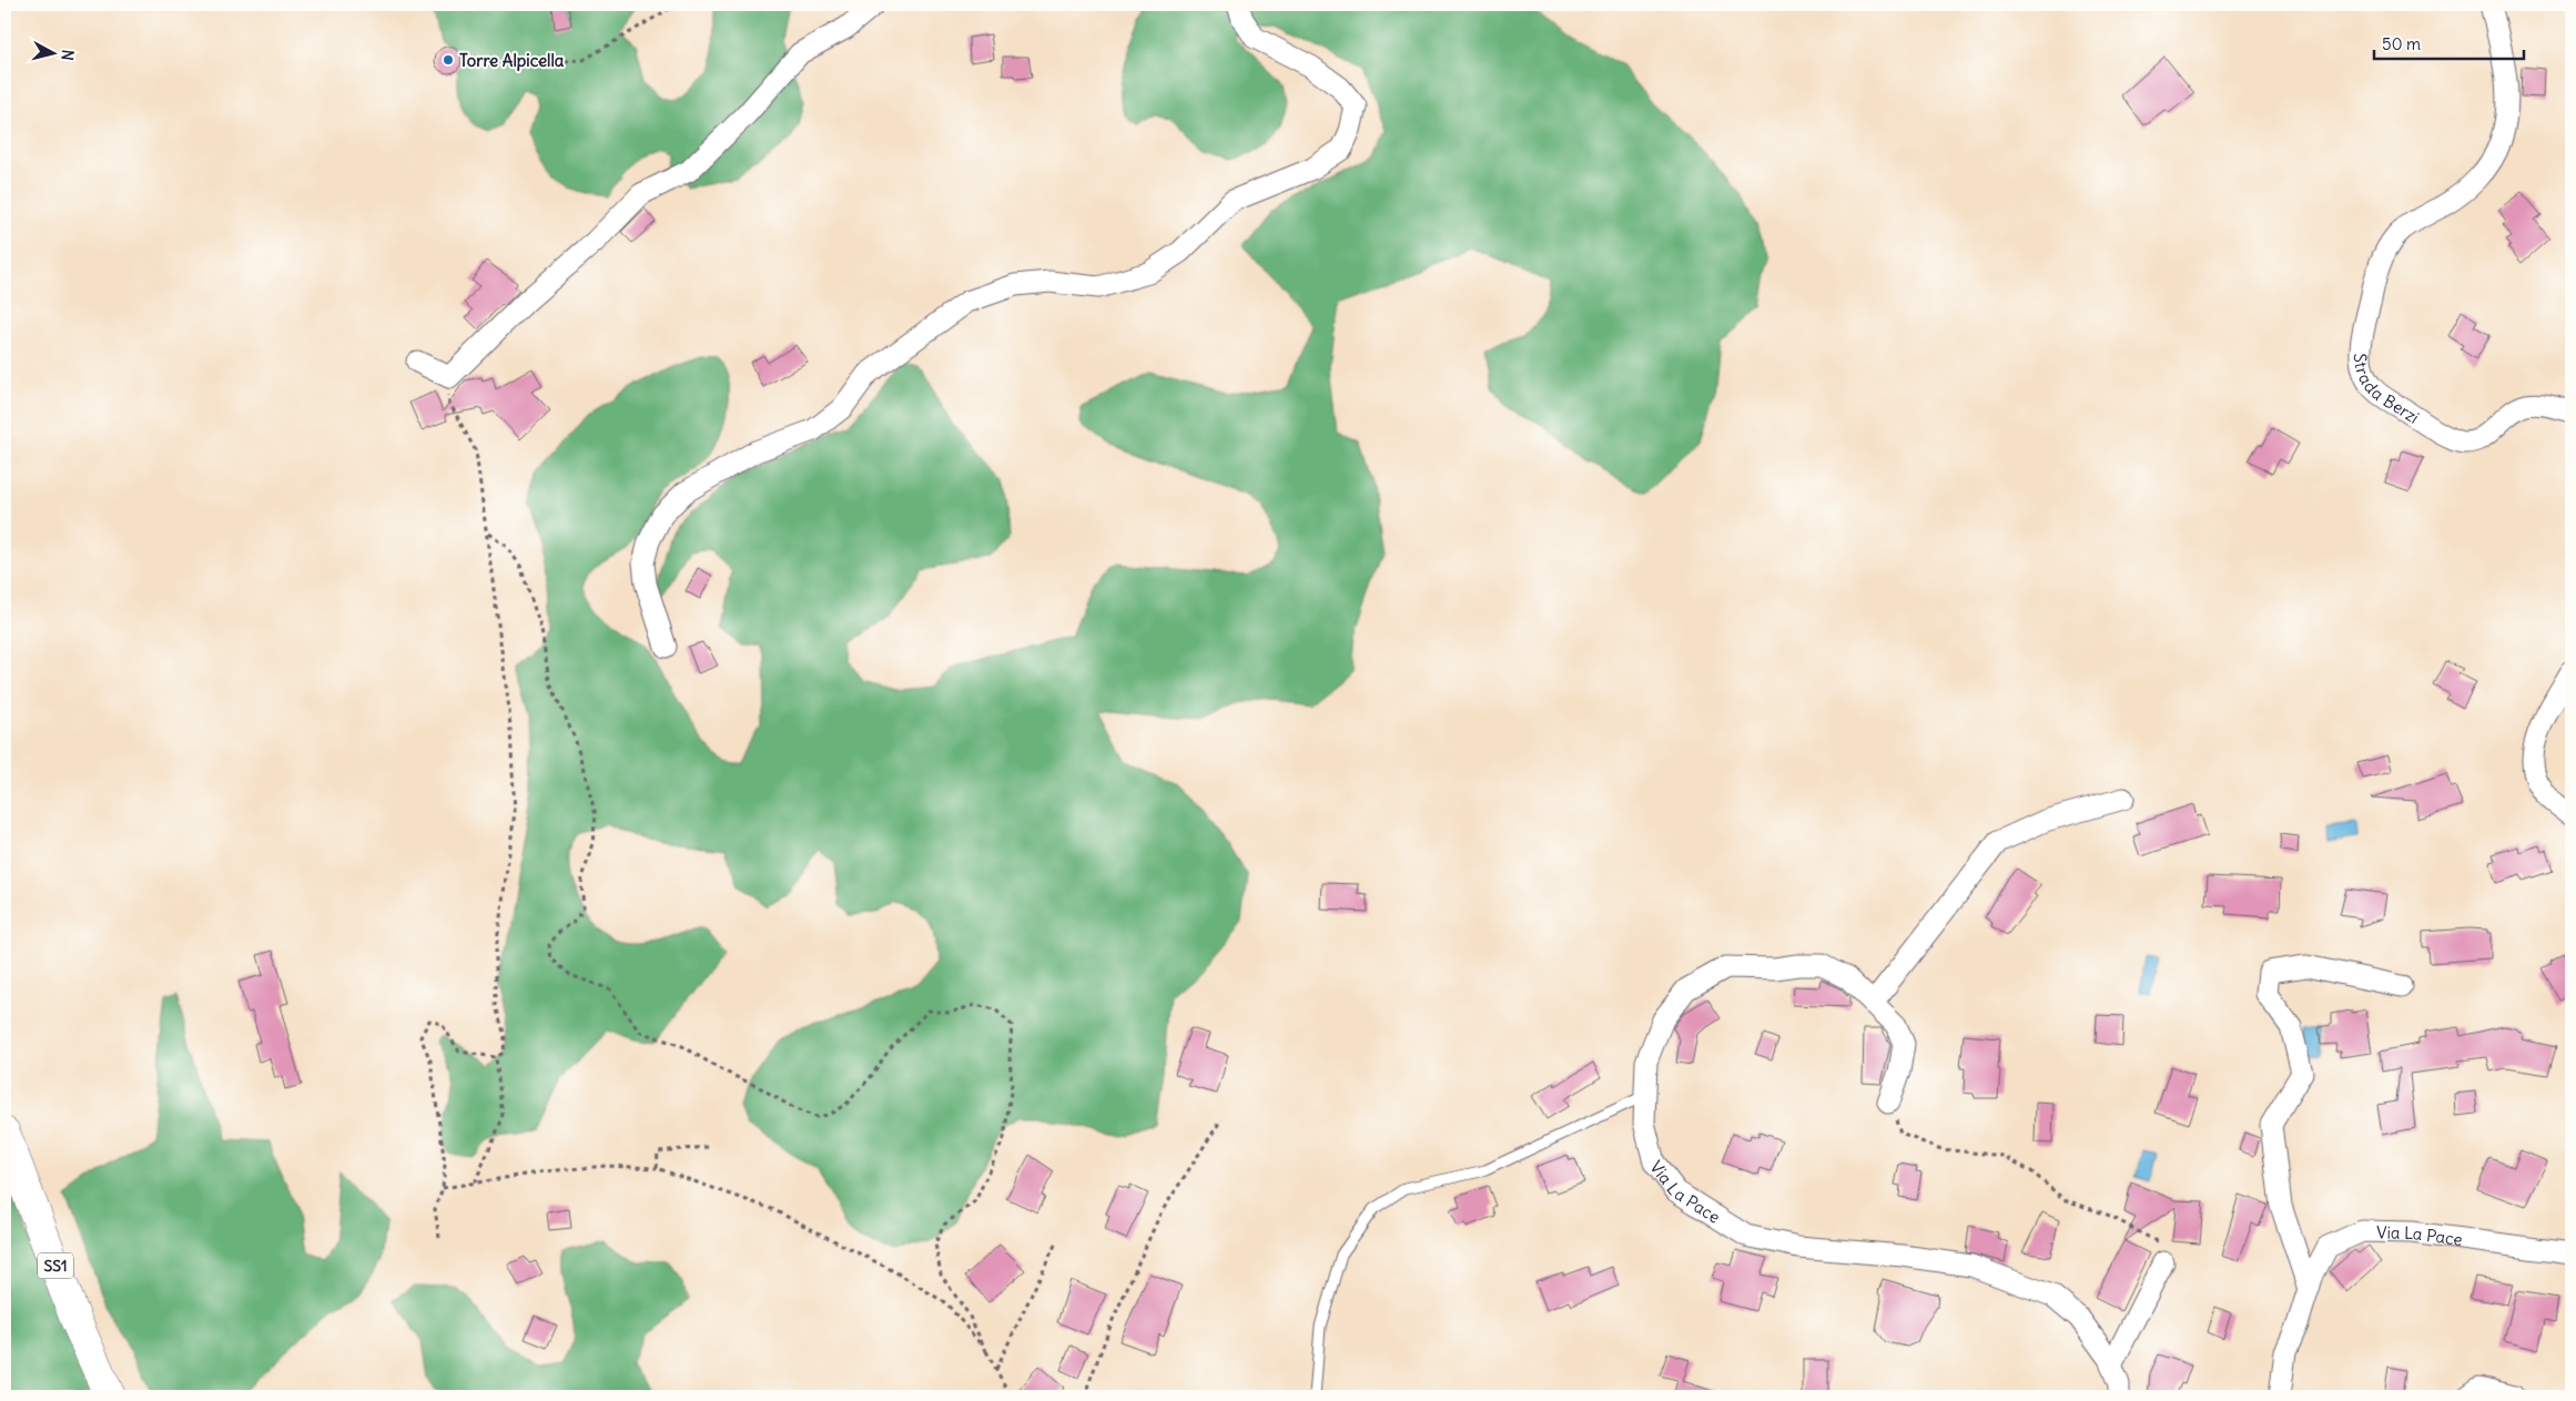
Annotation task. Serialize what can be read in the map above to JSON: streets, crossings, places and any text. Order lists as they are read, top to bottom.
{
  "streets": {
    "main road": ["SS1"],
    "street": ["Strada Berzi", "Via La Pace"]
  },
  "places": ["Torre Alpicella"],
  "scale_bar": "50 m",
  "north": "right"
}
